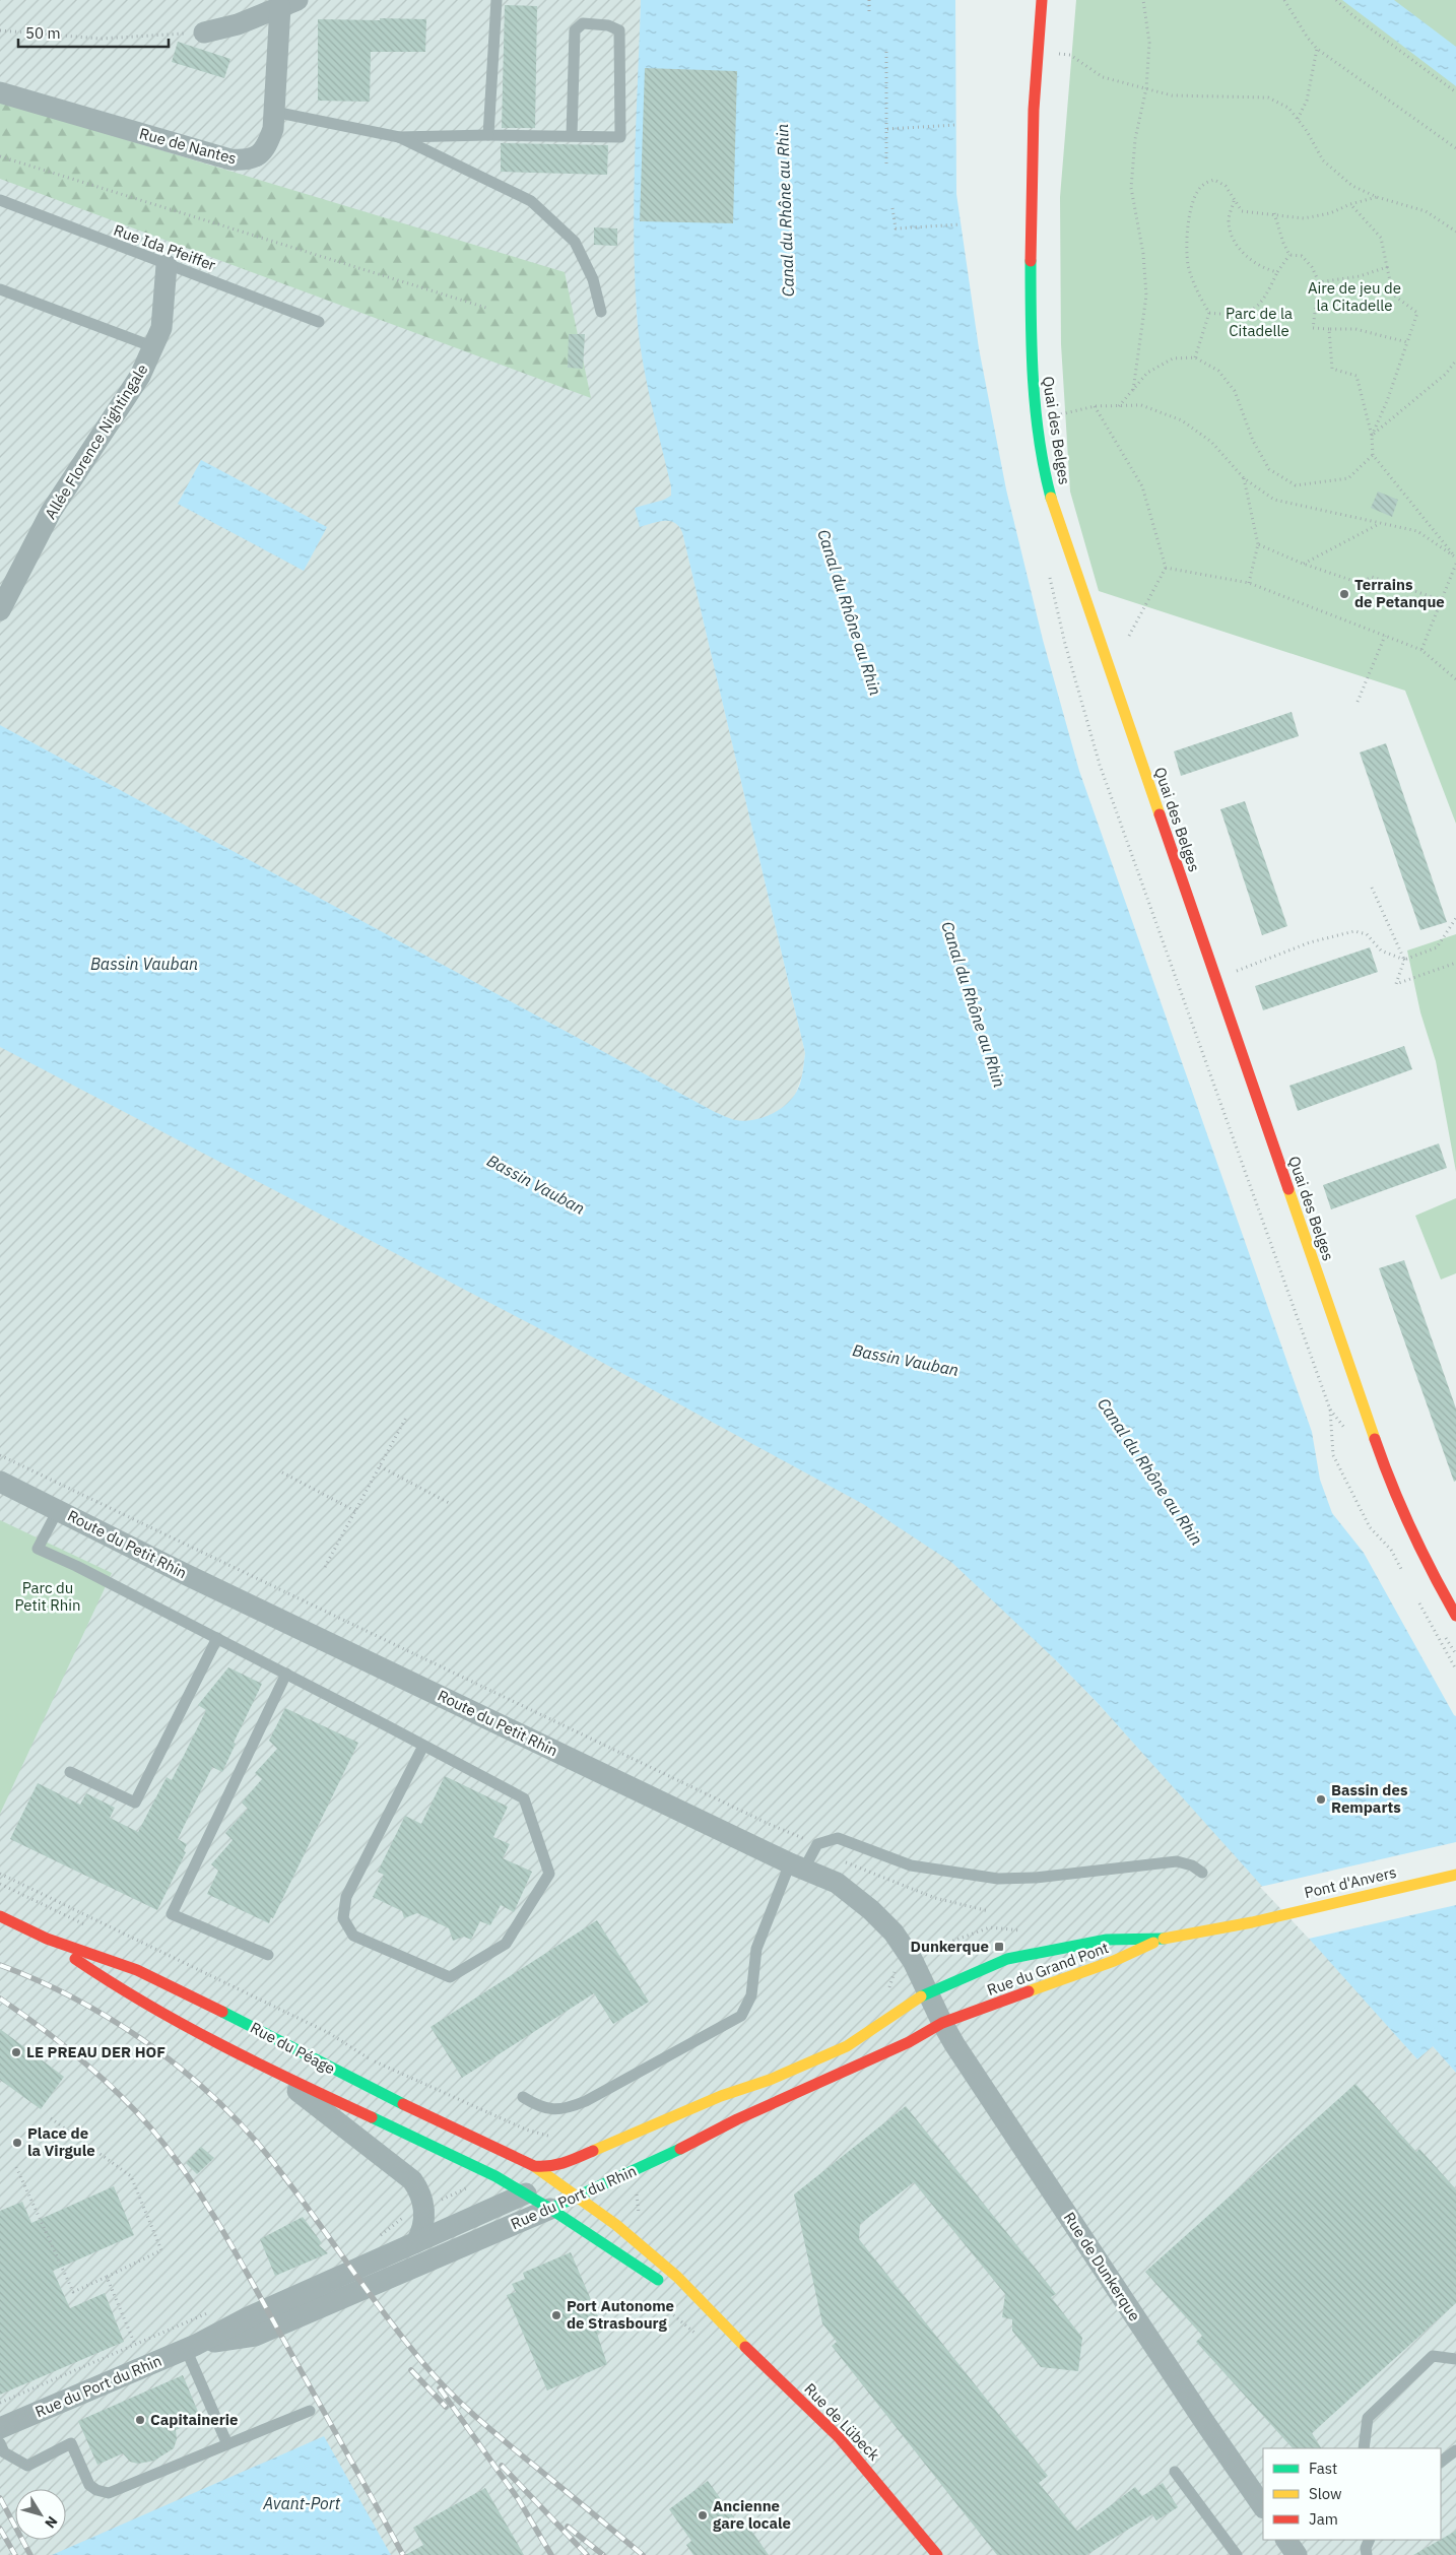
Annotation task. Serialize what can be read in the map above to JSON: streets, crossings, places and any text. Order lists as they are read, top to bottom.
{
  "streets": {
    "main road": [
      "Quai des Belges",
      "Pont d'Anvers",
      "Rue du Grand Pont",
      "Rue du Péage",
      "Rue du Port du Rhin",
      "Rue de Lübeck"
    ],
    "street": [
      "Rue de Nantes",
      "Allée Florence Nightingale",
      "Route du Petit Rhin",
      "Rue de Dunkerque"
    ],
    "lane": ["Rue Ida Pfeiffer"]
  },
  "crossings": [
    ["Rue Ida Pfeiffer", "Allée Florence Nightingale"],
    ["Route du Petit Rhin", "Rue du Grand Pont"],
    ["Route du Petit Rhin", "Rue du Port du Rhin"],
    ["Route du Petit Rhin", "Rue de Dunkerque"],
    ["Pont d'Anvers", "Rue du Grand Pont"],
    ["Rue du Grand Pont", "Rue du Port du Rhin"],
    ["Rue du Grand Pont", "Rue de Dunkerque"],
    ["Rue du Péage", "Rue du Port du Rhin"],
    ["Rue du Péage", "Rue de Lübeck"],
    ["Rue du Port du Rhin", "Rue de Dunkerque"],
    ["Rue du Port du Rhin", "Rue de Lübeck"]
  ],
  "water": ["Canal du Rhône au Rhin", "Bassin Vauban", "Avant-Port"],
  "parks": ["Aire de jeu de la Citadelle", "Parc de la Citadelle", "Parc du Petit Rhin"],
  "places": {
    "other": [
      "Terrains de Petanque",
      "Bassin des Remparts",
      "LE PREAU DER HOF",
      "Place de la Virgule",
      "Port Autonome de Strasbourg",
      "Capitainerie",
      "Ancienne gare locale"
    ],
    "transit": ["Dunkerque"]
  },
  "legend": ["Fast", "Slow", "Jam"],
  "scale_bar": "50 m",
  "north": "bottom right"
}
